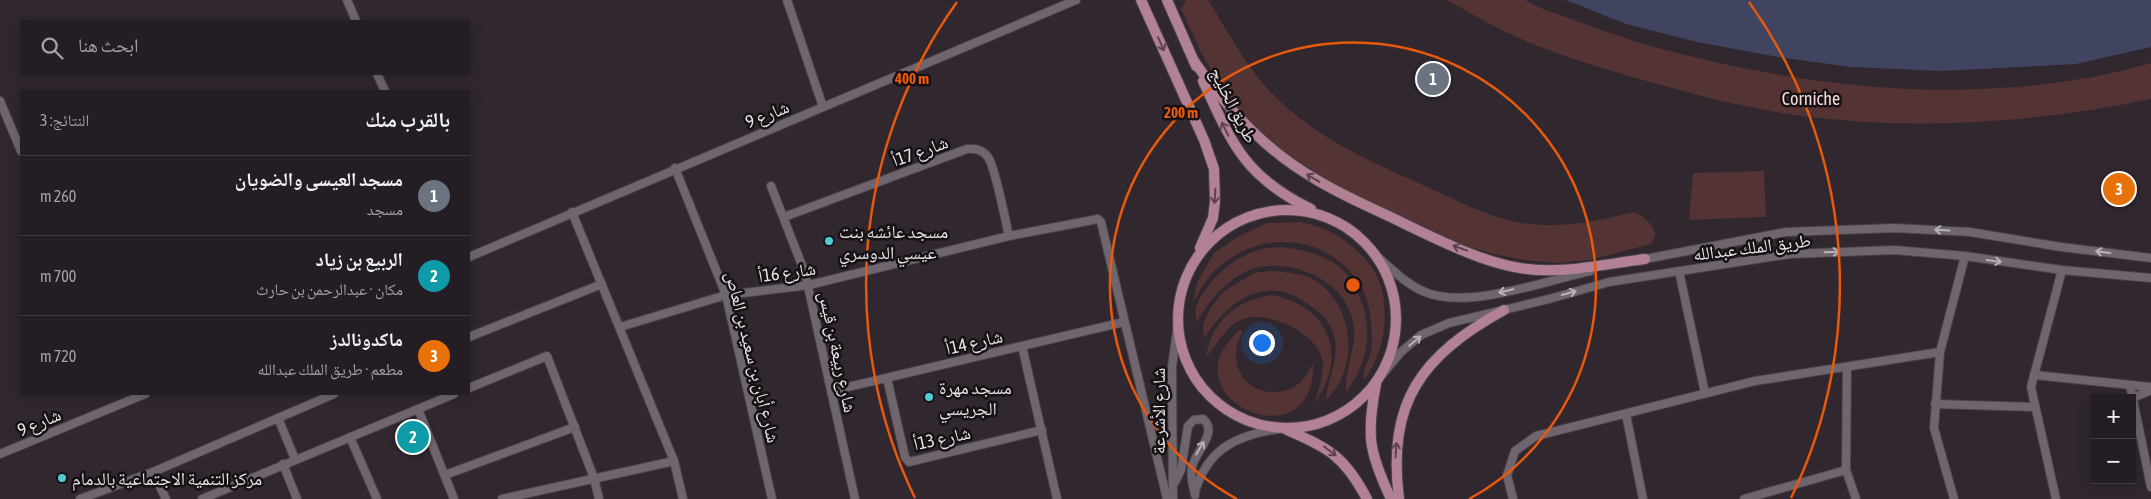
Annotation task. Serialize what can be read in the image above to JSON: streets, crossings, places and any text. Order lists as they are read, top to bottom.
{
  "streets": {
    "main road": ["طريق الخليج"],
    "street": [
      "شارع 9",
      "شارع 17أ",
      "طريق الملك عبدالله",
      "شارع 16أ",
      "شارع 14أ",
      "شارع ربيعة بن قيس",
      "شارع أبان بن سعيد بن العاص",
      "شارع الأشرعة",
      "شارع 13أ"
    ]
  },
  "crossings": [
    ["طريق الخليج", "طريق الملك عبدالله"],
    ["شارع 9", "شارع أبان بن سعيد بن العاص"],
    ["شارع 17أ", "شارع 16أ"],
    ["شارع 17أ", "شارع ربيعة بن قيس"],
    ["شارع 16أ", "شارع 14أ"],
    ["شارع 16أ", "شارع ربيعة بن قيس"],
    ["شارع 16أ", "شارع أبان بن سعيد بن العاص"],
    ["شارع 14أ", "شارع ربيعة بن قيس"],
    ["شارع 14أ", "شارع 13أ"]
  ],
  "one_way": ["طريق الخليج"],
  "parks": ["Corniche"],
  "places": ["مسجد عائشه بنت عيسي الدوسري", "مسجد مهرة الجريسي", "مركز التنمية الاجتماعية بالدمام"],
  "page": {
    "search": "ابحث هنا",
    "pins": ["1", "3", "2"],
    "heading": ["بالقرب منك", "النتائج: 3"],
    "list": [
      {
        "mark": "1",
        "name": "مسجد العيسى والضويان",
        "note": "مسجد",
        "value": "260 m"
      },
      {
        "mark": "2",
        "name": "الربيع بن زياد",
        "note": "مكان · عبدالرحمن بن حارث",
        "value": "700 m"
      },
      {
        "mark": "3",
        "name": "ماكدونالدز",
        "note": "مطعم · طريق الملك عبدالله",
        "value": "720 m"
      }
    ],
    "map_buttons": ["+", "−"]
  },
  "rings": ["400 m", "200 m"]
}
